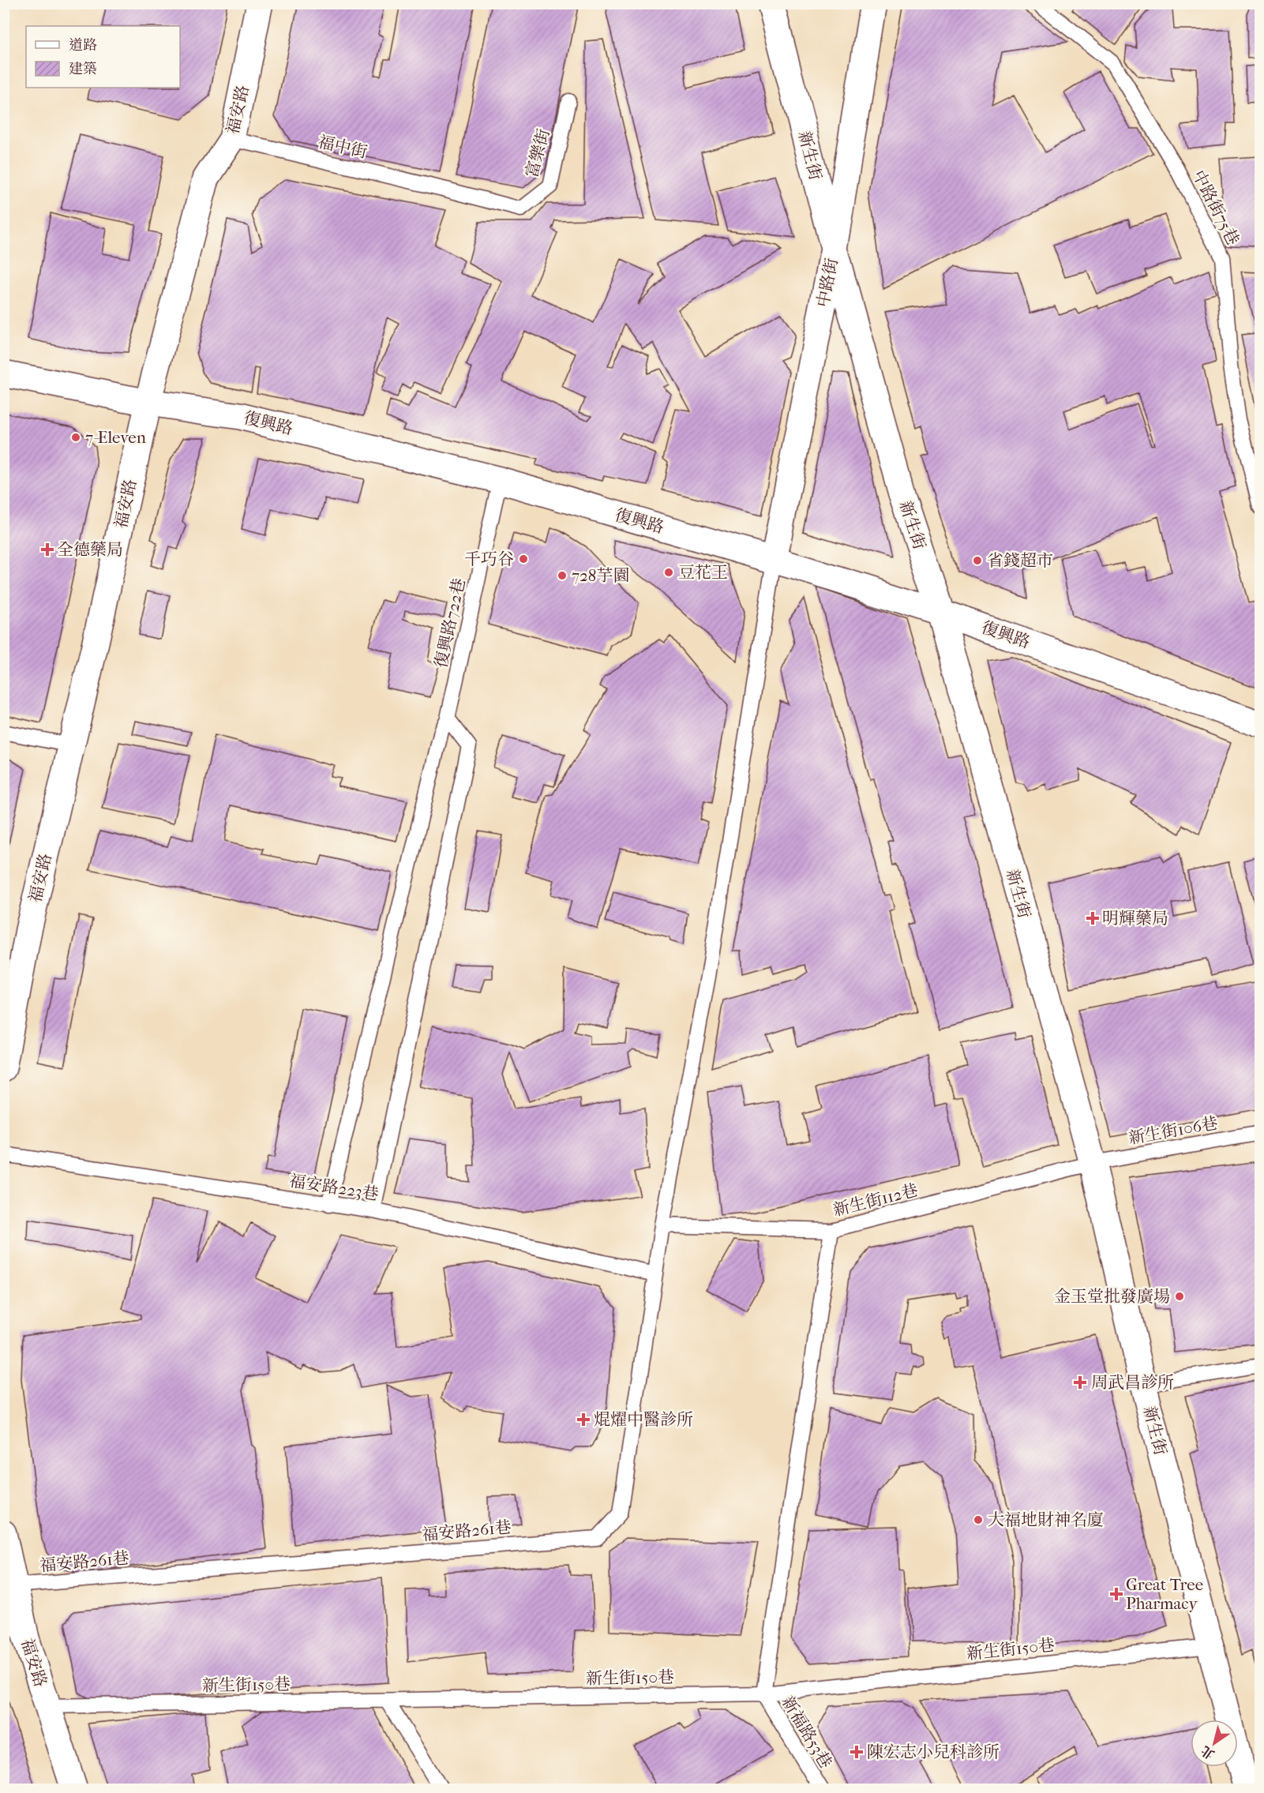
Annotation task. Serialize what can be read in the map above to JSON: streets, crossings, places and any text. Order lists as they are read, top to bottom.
{
  "streets": {
    "street": [
      "福安路",
      "新生街",
      "中路街",
      "復興路"
    ],
    "lane": [
      "福中街",
      "富樂街",
      "中路街75巷",
      "復興路722巷",
      "新生街106巷",
      "福安路223巷",
      "新生街112巷",
      "福安路261巷",
      "新生街150巷",
      "新福路53巷"
    ]
  },
  "crossings": [
    ["福安路", "福中街"],
    ["福安路", "復興路"],
    ["福安路", "福安路261巷"],
    ["福安路", "新生街150巷"],
    ["福中街", "富樂街"],
    ["新生街", "中路街"],
    ["新生街", "復興路"],
    ["新生街", "新生街106巷"],
    ["新生街", "新生街112巷"],
    ["新生街", "新生街150巷"],
    ["中路街", "復興路"],
    ["中路街", "福安路261巷"],
    ["復興路", "復興路722巷"],
    ["復興路", "福安路261巷"],
    ["復興路722巷", "福安路223巷"],
    ["新生街106巷", "新生街112巷"],
    ["福安路223巷", "福安路261巷"],
    ["新生街112巷", "福安路261巷"],
    ["新生街150巷", "新福路53巷"]
  ],
  "places": {
    "other": [
      "7-Eleven",
      "千巧谷",
      "省錢超市",
      "豆花王",
      "728芋園",
      "金玉堂批發廣場",
      "大福地財神名廈"
    ],
    "health": [
      "全德藥局",
      "明輝藥局",
      "周武昌診所",
      "焜燿中醫診所",
      "Great Tree Pharmacy",
      "陳宏志小兒科診所"
    ]
  },
  "legend": ["道路", "建築"],
  "north": "bottom left"
}
